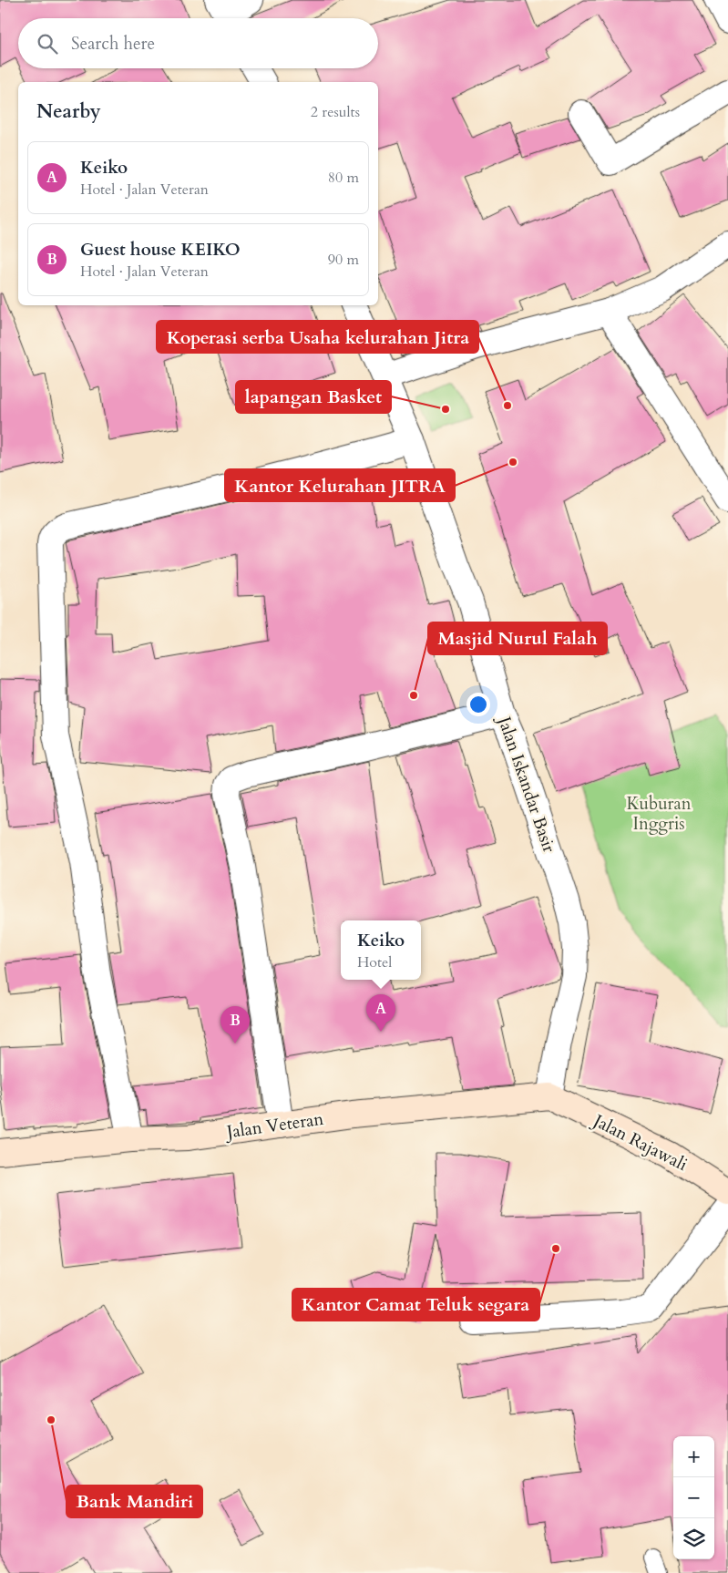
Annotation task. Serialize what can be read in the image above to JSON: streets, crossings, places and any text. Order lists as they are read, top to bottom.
{
  "streets": {
    "street": ["Jalan Iskandar Basir", "Jalan Veteran", "Jalan Rajawali"]
  },
  "crossings": [
    ["Jalan Iskandar Basir", "Jalan Veteran"],
    ["Jalan Iskandar Basir", "Jalan Rajawali"],
    ["Jalan Veteran", "Jalan Rajawali"]
  ],
  "parks": ["Kuburan Inggris"],
  "places": [
    "Koperasi serba Usaha kelurahan Jitra",
    "lapangan Basket",
    "Kantor Kelurahan JITRA",
    "Masjid Nurul Falah",
    "Kantor Camat Teluk segara",
    "Bank Mandiri"
  ],
  "page": {
    "search": "Search here",
    "heading": ["Nearby", "2 results"],
    "list": [
      {
        "mark": "A",
        "name": "Keiko",
        "note": "Hotel · Jalan Veteran",
        "value": "80 m"
      },
      {
        "mark": "B",
        "name": "Guest house KEIKO",
        "note": "Hotel · Jalan Veteran",
        "value": "90 m"
      }
    ],
    "popup": ["Keiko", "Hotel"],
    "pins": ["A", "B"],
    "map_buttons": ["+", "−"]
  }
}
